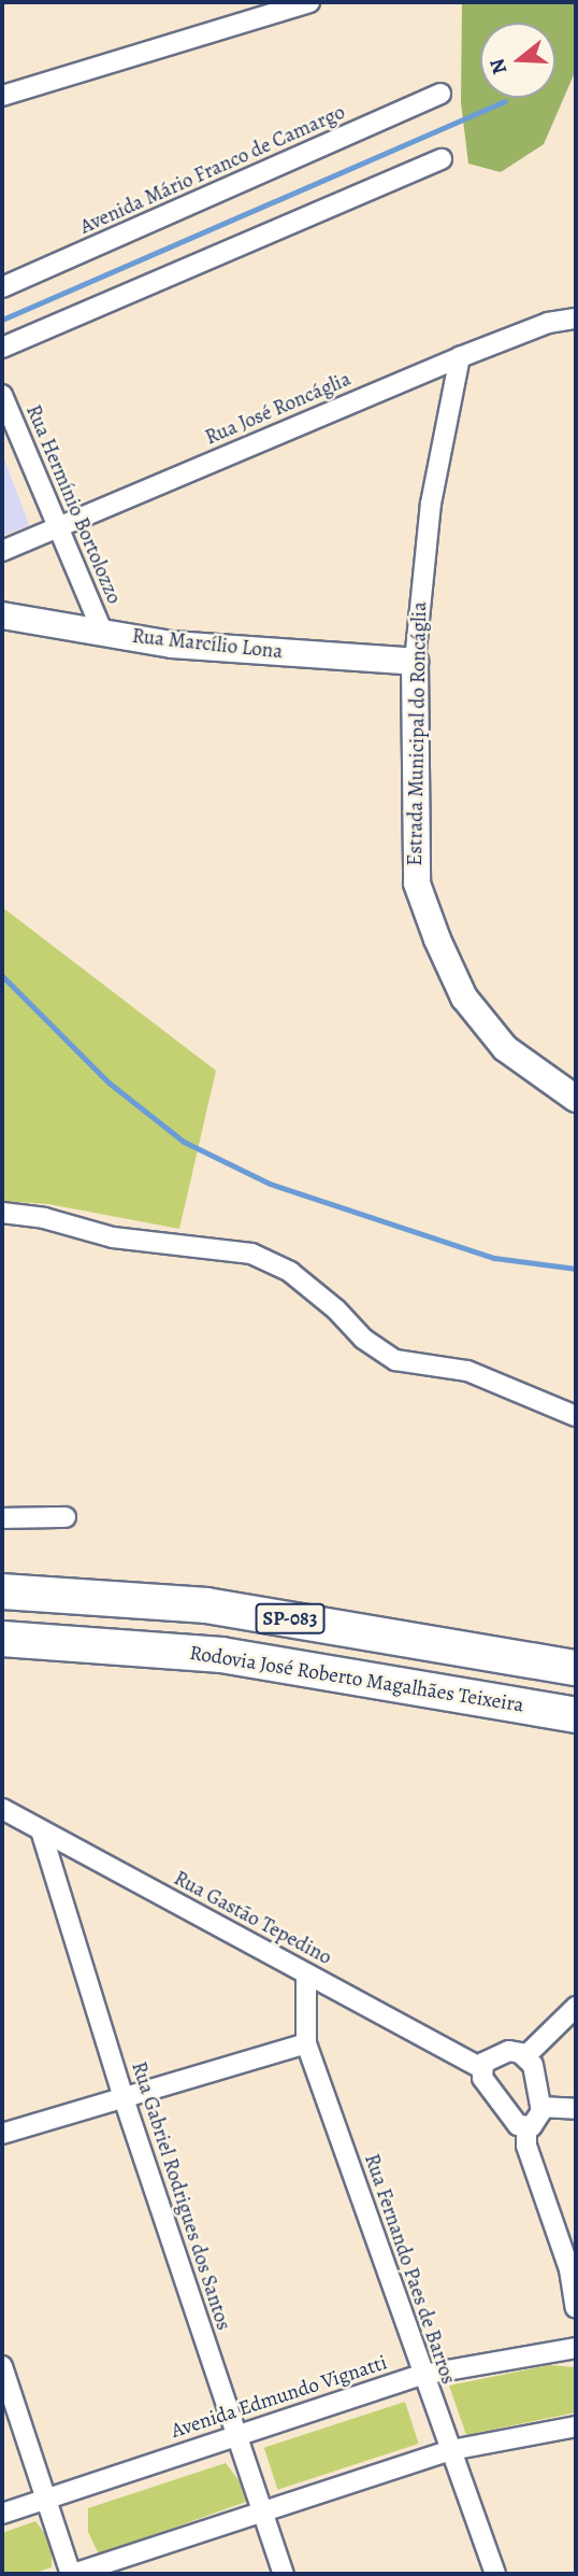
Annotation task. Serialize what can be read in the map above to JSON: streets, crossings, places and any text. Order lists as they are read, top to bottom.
{
  "streets": {
    "highway": ["SP-083", "Rodovia José Roberto Magalhães Teixeira"],
    "street": [
      "Avenida Mário Franco de Camargo",
      "Rua José Roncáglia",
      "Rua Hermínio Bortolozzo",
      "Rua Marcílio Lona",
      "Estrada Municipal do Roncáglia",
      "Rua Gastão Tepedino",
      "Rua Gabriel Rodrigues dos Santos",
      "Rua Fernando Paes de Barros",
      "Avenida Edmundo Vignatti"
    ]
  },
  "crossings": [
    ["Rua José Roncáglia", "Rua Hermínio Bortolozzo"],
    ["Rua José Roncáglia", "Estrada Municipal do Roncáglia"],
    ["Rua Hermínio Bortolozzo", "Rua Marcílio Lona"],
    ["Rua Marcílio Lona", "Estrada Municipal do Roncáglia"],
    ["Rua Gastão Tepedino", "Rua Gabriel Rodrigues dos Santos"],
    ["Rua Gastão Tepedino", "Rua Fernando Paes de Barros"],
    ["Rua Gabriel Rodrigues dos Santos", "Avenida Edmundo Vignatti"],
    ["Rua Fernando Paes de Barros", "Avenida Edmundo Vignatti"]
  ],
  "north": "left"
}
